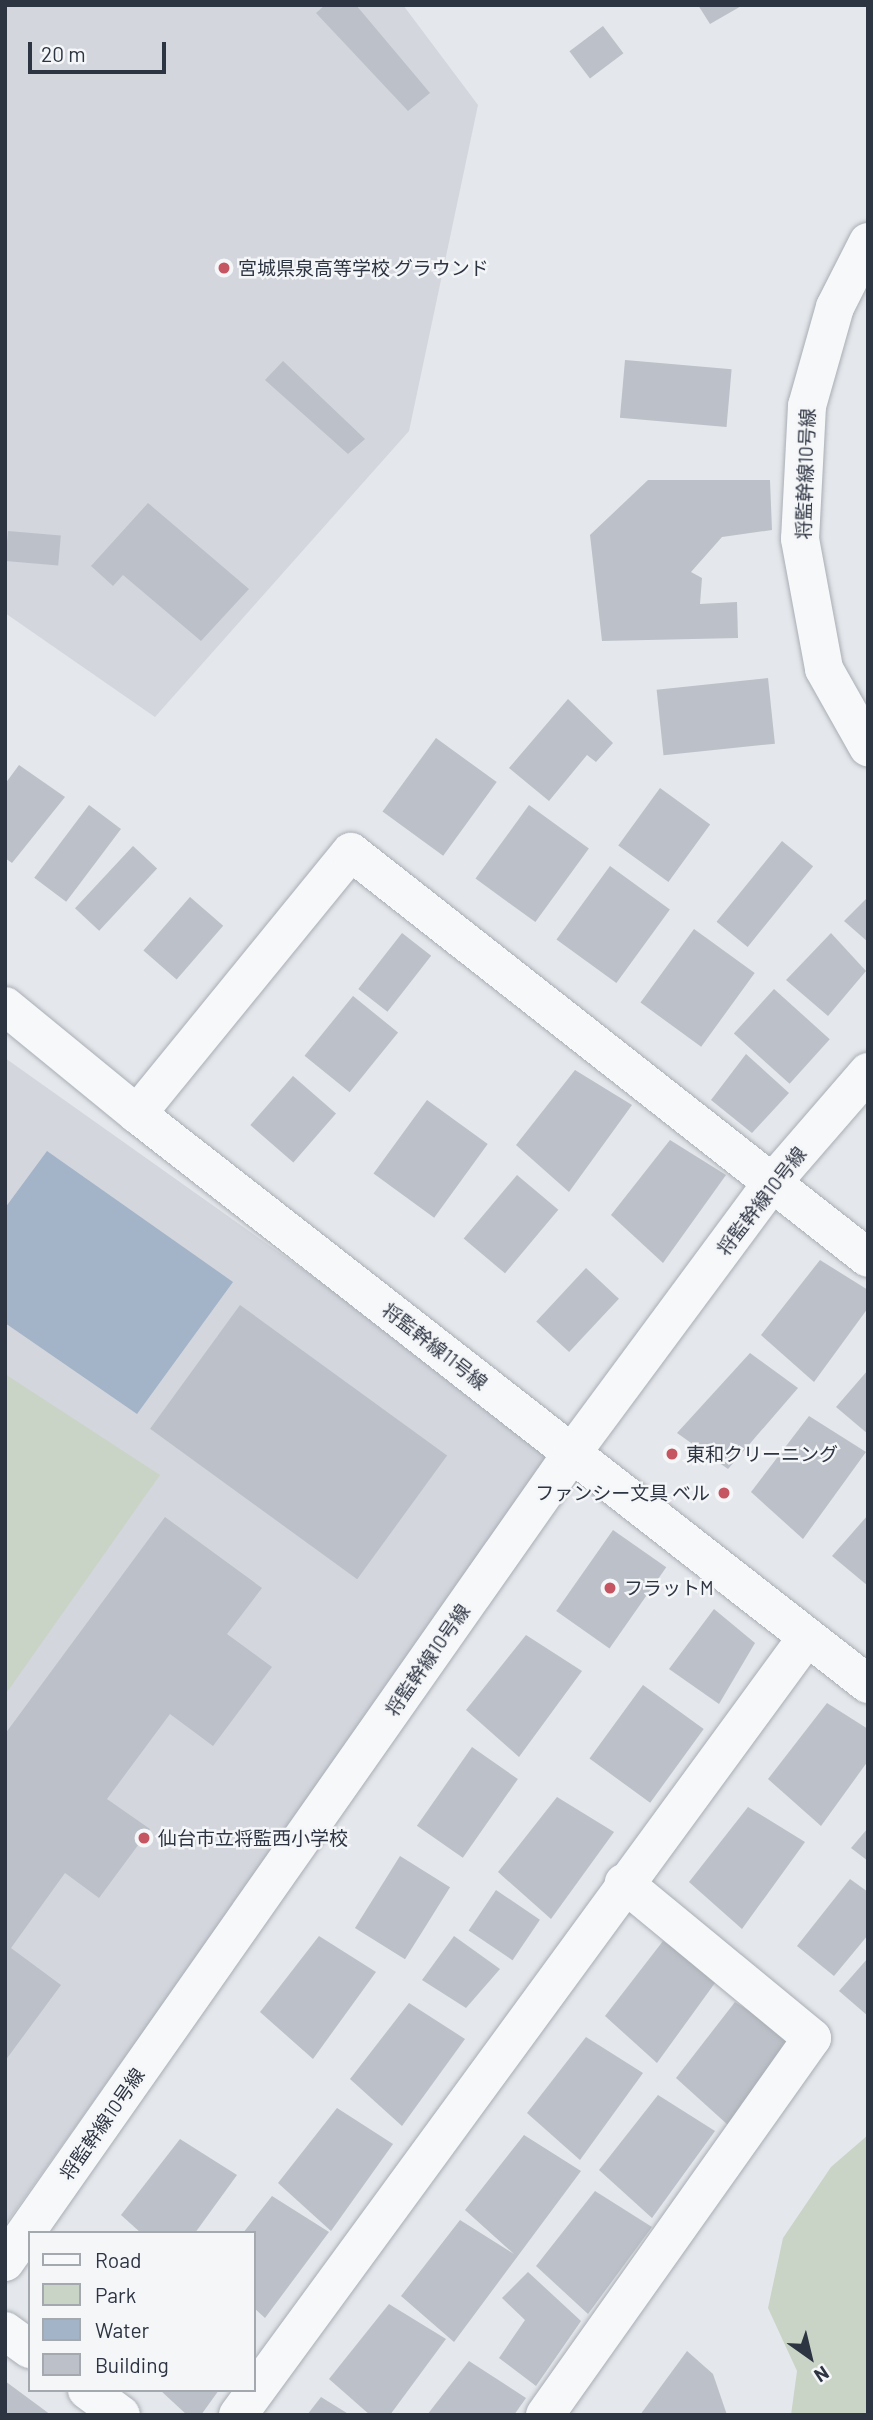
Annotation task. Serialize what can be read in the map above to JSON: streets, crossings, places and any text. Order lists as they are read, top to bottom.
{
  "streets": {
    "street": ["将監幹線10号線", "将監幹線11号線"]
  },
  "crossings": [
    ["将監幹線10号線", "将監幹線11号線"]
  ],
  "places": [
    "宮城県泉高等学校 グラウンド",
    "東和クリーニング",
    "ファンシー文具 ベル",
    "フラットM",
    "仙台市立将監西小学校"
  ],
  "legend": [
    "Road",
    "Park",
    "Water",
    "Building"
  ],
  "scale_bar": "20 m",
  "north": "bottom right"
}
